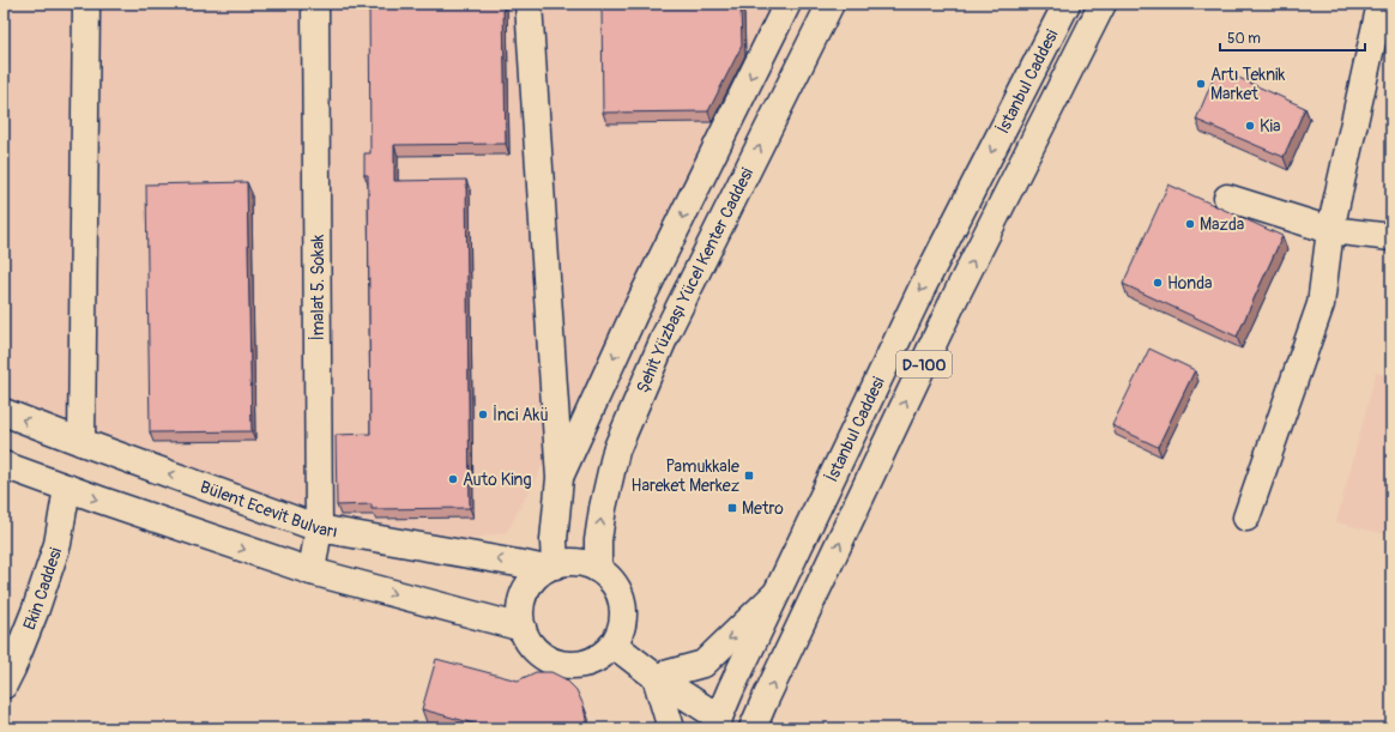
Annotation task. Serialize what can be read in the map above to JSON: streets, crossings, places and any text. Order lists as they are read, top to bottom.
{
  "streets": {
    "main road": [
      "İstanbul Caddesi",
      "Şehit Yüzbaşı Yücel Kenter Caddesi",
      "İmalat 5. Sokak",
      "D-100",
      "Bülent Ecevit Bulvarı",
      "Ekin Caddesi"
    ]
  },
  "crossings": [
    ["Şehit Yüzbaşı Yücel Kenter Caddesi", "Bülent Ecevit Bulvarı"],
    ["İmalat 5. Sokak", "Bülent Ecevit Bulvarı"]
  ],
  "places": {
    "other": [
      "Artı Teknik Market",
      "Kia",
      "Mazda",
      "Honda",
      "İnci Akü",
      "Auto King"
    ],
    "transit": ["Pamukkale Hareket Merkez", "Metro"]
  },
  "scale_bar": "50 m"
}
